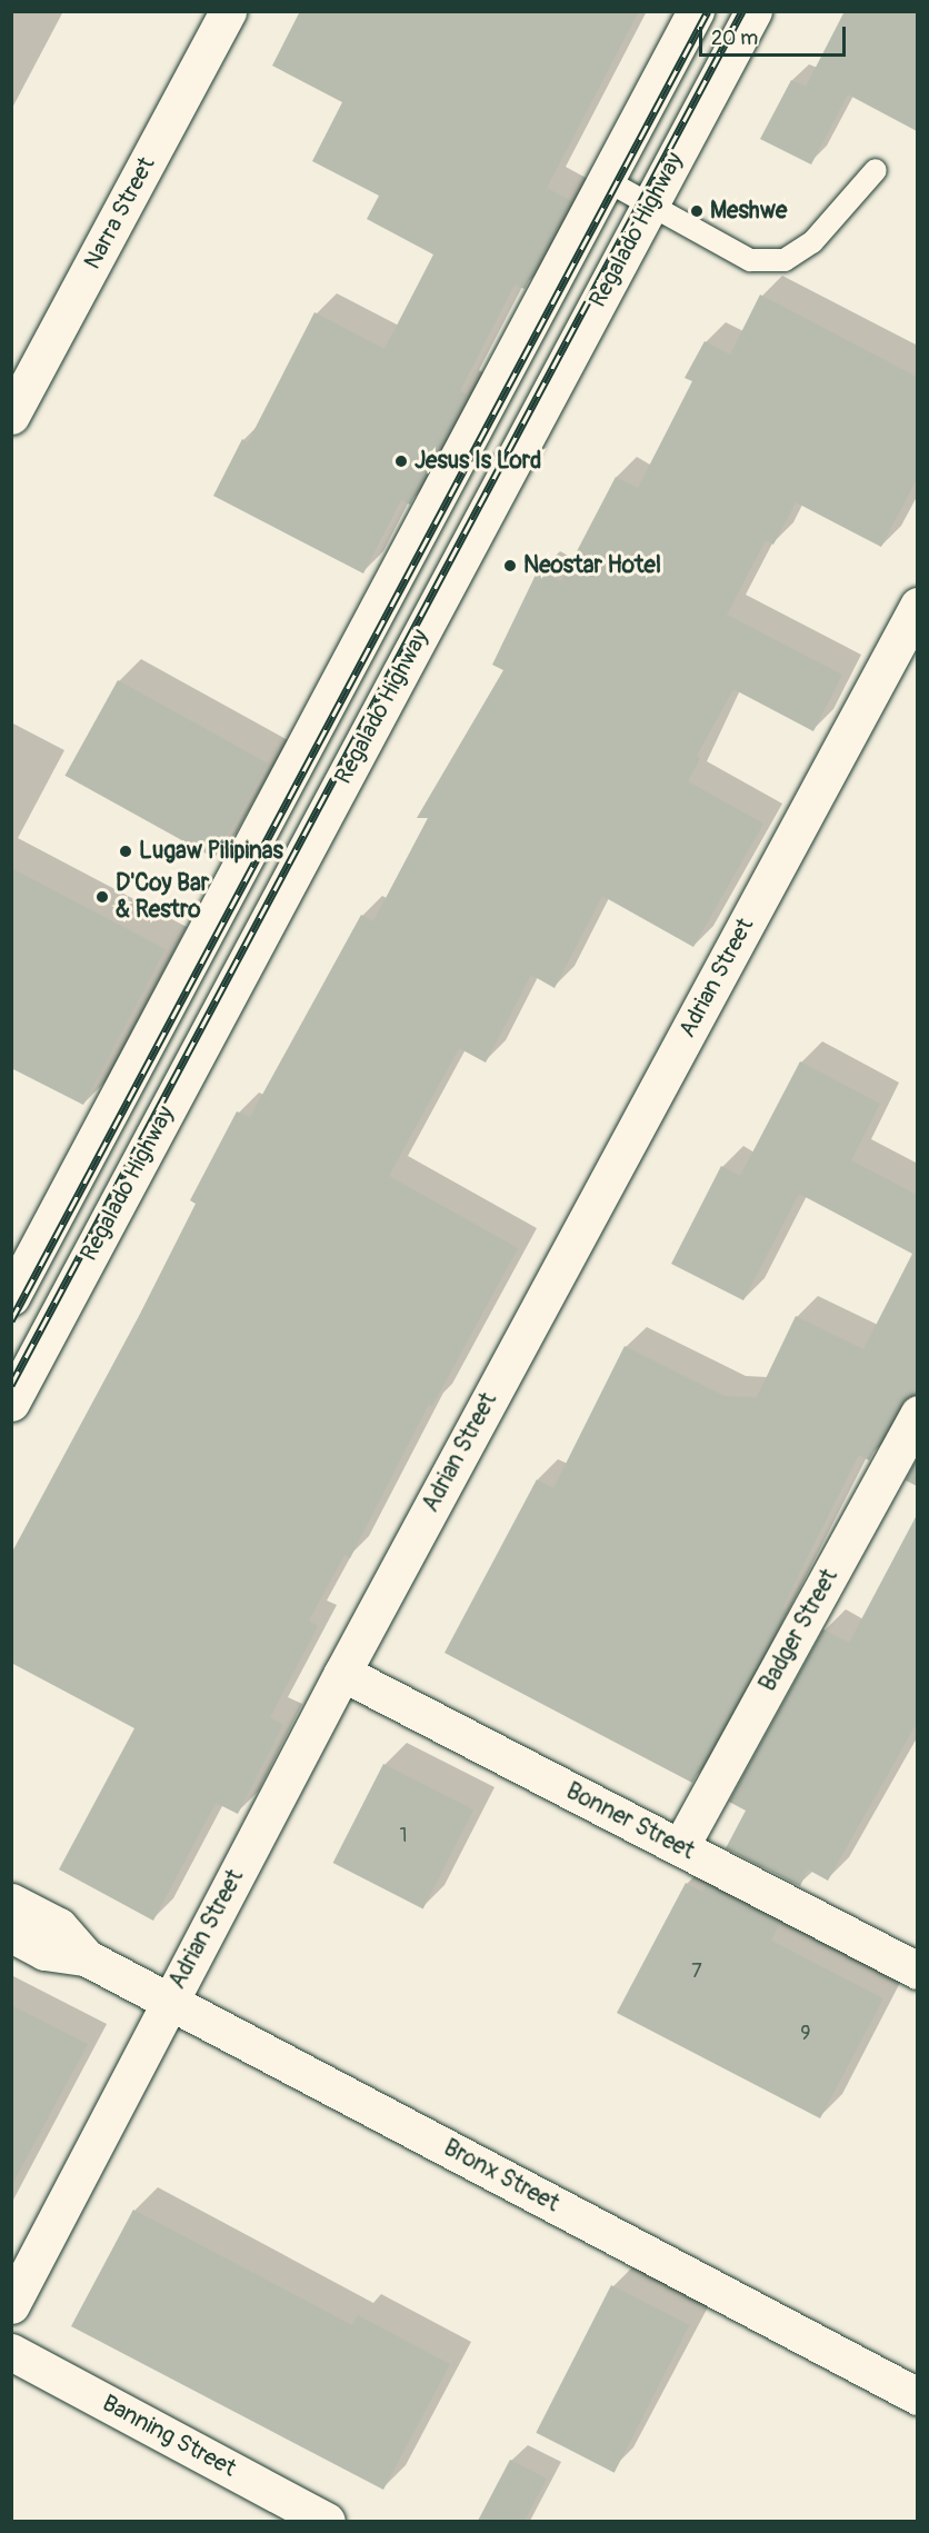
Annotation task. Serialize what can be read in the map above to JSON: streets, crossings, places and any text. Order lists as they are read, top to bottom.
{
  "streets": {
    "street": [
      "Narra Street",
      "Regalado Highway",
      "Adrian Street",
      "Badger Street",
      "Bonner Street",
      "Bronx Street",
      "Banning Street"
    ]
  },
  "crossings": [
    ["Adrian Street", "Bonner Street"],
    ["Adrian Street", "Bronx Street"],
    ["Badger Street", "Bonner Street"]
  ],
  "places": [
    "Meshwe",
    "Jesus Is Lord",
    "Neostar Hotel",
    "Lugaw Pilipinas",
    "D'Coy Bar & Restro"
  ],
  "house_numbers": ["1", "7", "9"],
  "scale_bar": "20 m"
}
